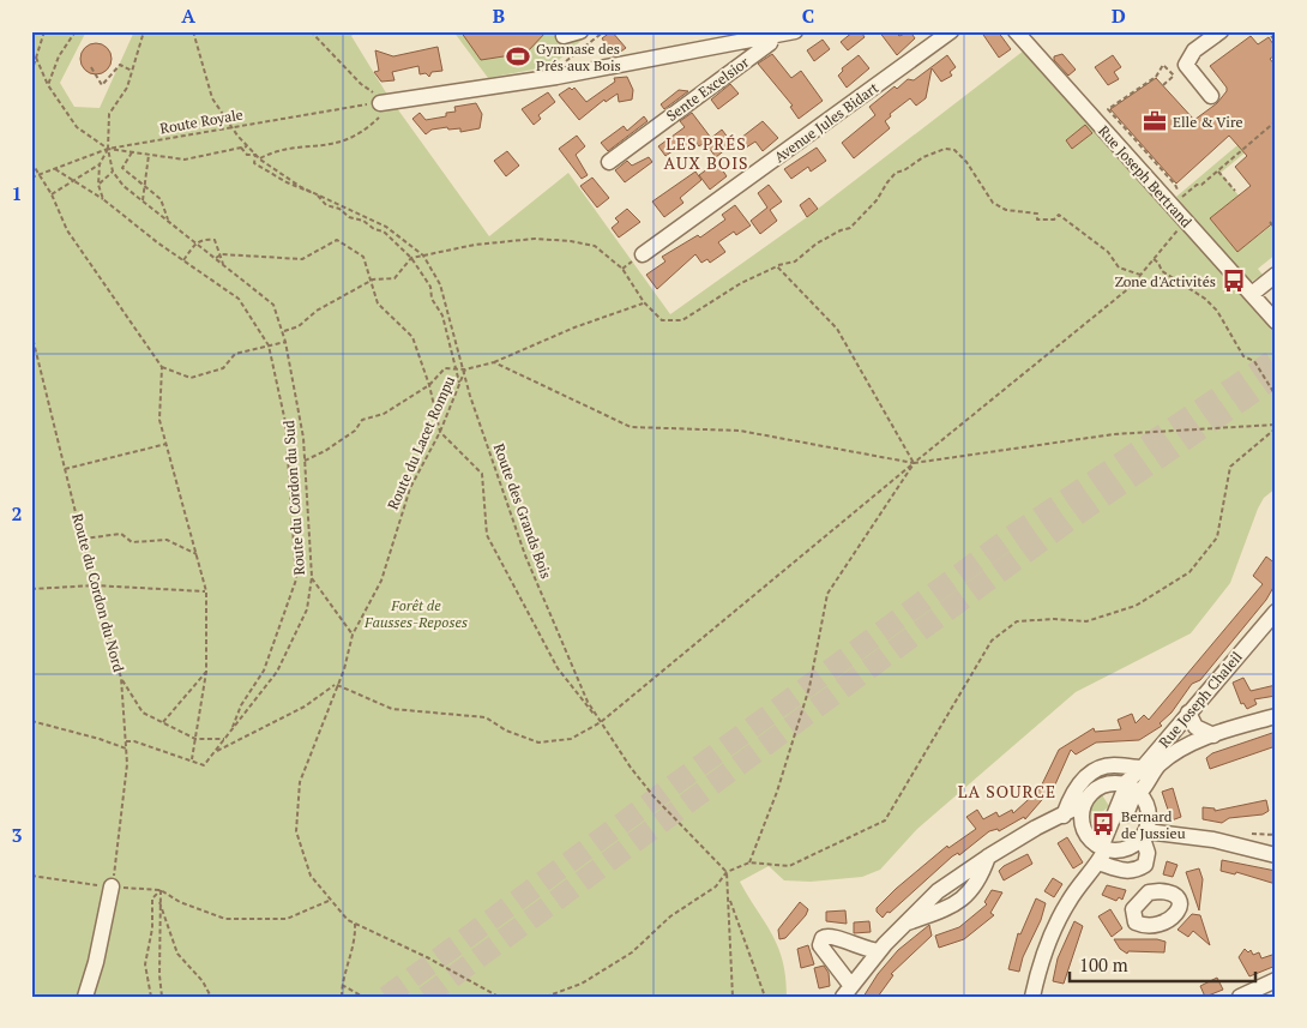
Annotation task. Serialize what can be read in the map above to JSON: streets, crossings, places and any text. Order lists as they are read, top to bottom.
{
  "streets": {
    "street": [
      "Sente Excelsior",
      "Avenue Jules Bidart",
      "Rue Joseph Bertrand",
      "Rue Joseph Chaleil"
    ],
    "path": [
      "Route Royale",
      "Route du Lacet Rompu",
      "Route du Cordon du Sud",
      "Route des Grands Bois",
      "Route du Cordon du Nord"
    ]
  },
  "crossings": [
    ["Route Royale", "Route des Grands Bois"],
    ["Route du Lacet Rompu", "Route des Grands Bois"]
  ],
  "districts": ["LES PRÉS AUX BOIS", "LA SOURCE"],
  "parks": ["Forêt de Fausses-Reposes"],
  "places": {
    "sports": ["Gymnase des Prés aux Bois"],
    "office": ["Elle & Vire"],
    "bus stop": ["Zone d'Activités", "Bernard de Jussieu"]
  },
  "scale_bar": "100 m",
  "grid": {
    "columns": [
      "A",
      "B",
      "C",
      "D"
    ],
    "rows": ["1", "2", "3"]
  }
}
